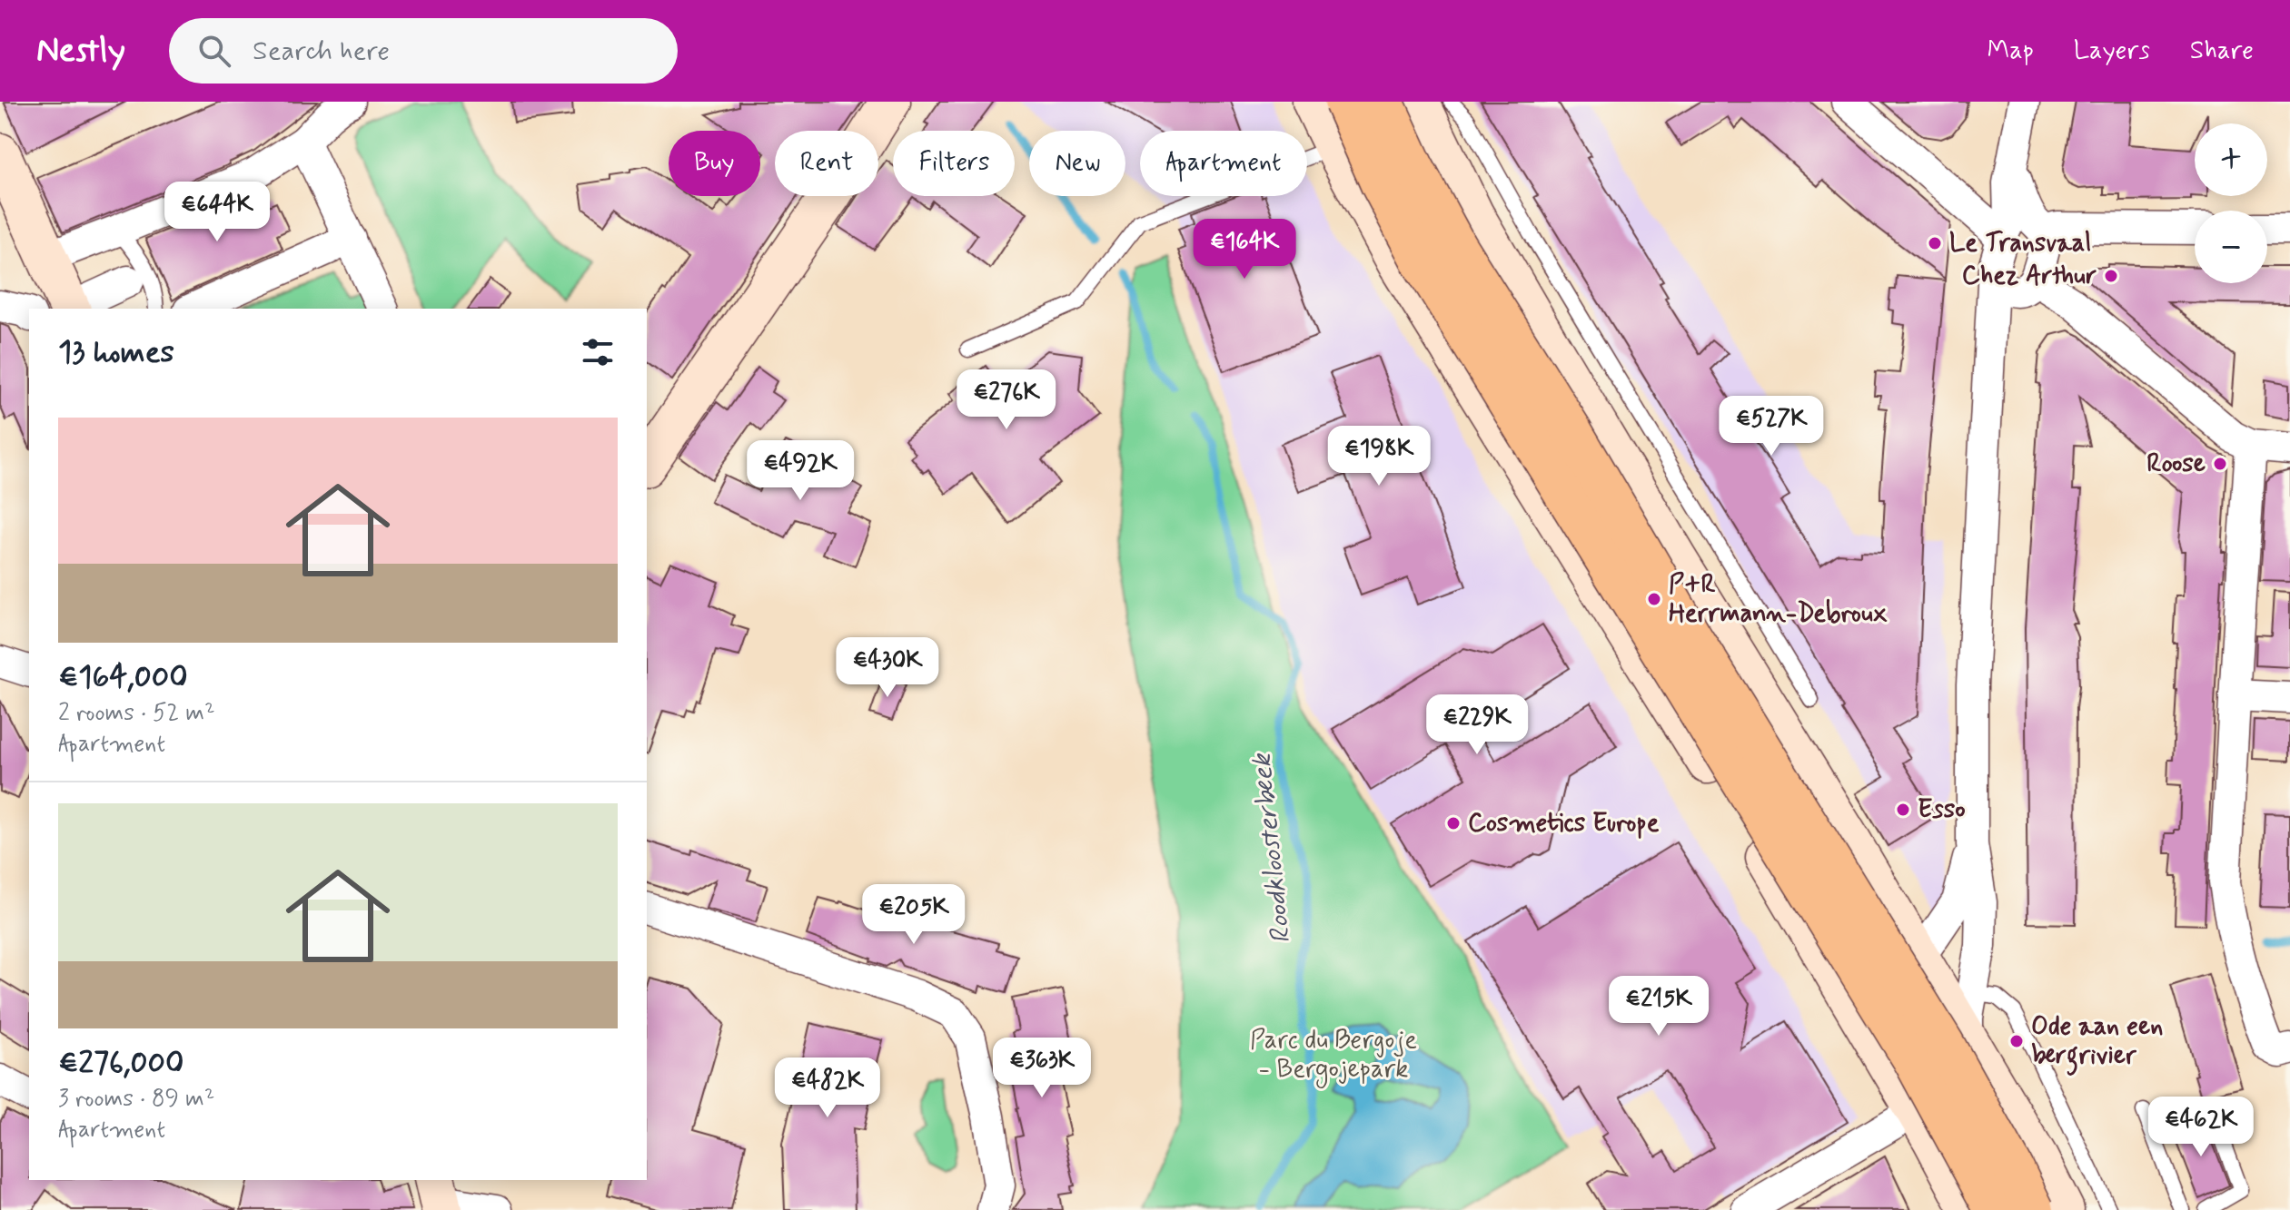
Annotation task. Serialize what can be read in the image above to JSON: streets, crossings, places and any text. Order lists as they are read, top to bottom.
{
  "water": ["Roodkloosterbeek"],
  "parks": ["Parc du Bergoje - Bergojepark"],
  "places": [
    "Le Transvaal",
    "Chez Arthur",
    "Roose",
    "P+R Herrmann-Debroux",
    "Esso",
    "Cosmetics Europe",
    "Ode aan een bergrivier"
  ],
  "page": {
    "header": "Nestly",
    "search": "Search here",
    "nav": ["Map", "Layers", "Share"],
    "map_buttons": ["+", "−"],
    "chip": [
      "Buy",
      "Rent",
      "Filters",
      "New",
      "Apartment"
    ],
    "price": [
      "€644K",
      "€164K",
      "€276K",
      "€527K",
      "€198K",
      "€492K",
      "€430K",
      "€229K",
      "€205K",
      "€215K",
      "€363K",
      "€482K",
      "€462K"
    ],
    "heading": "13 homes",
    "list": [
      {
        "name": "€164,000",
        "note": "2 rooms · 52 m² · Apartment"
      },
      {
        "name": "€276,000",
        "note": "3 rooms · 89 m² · Apartment"
      }
    ]
  }
}
